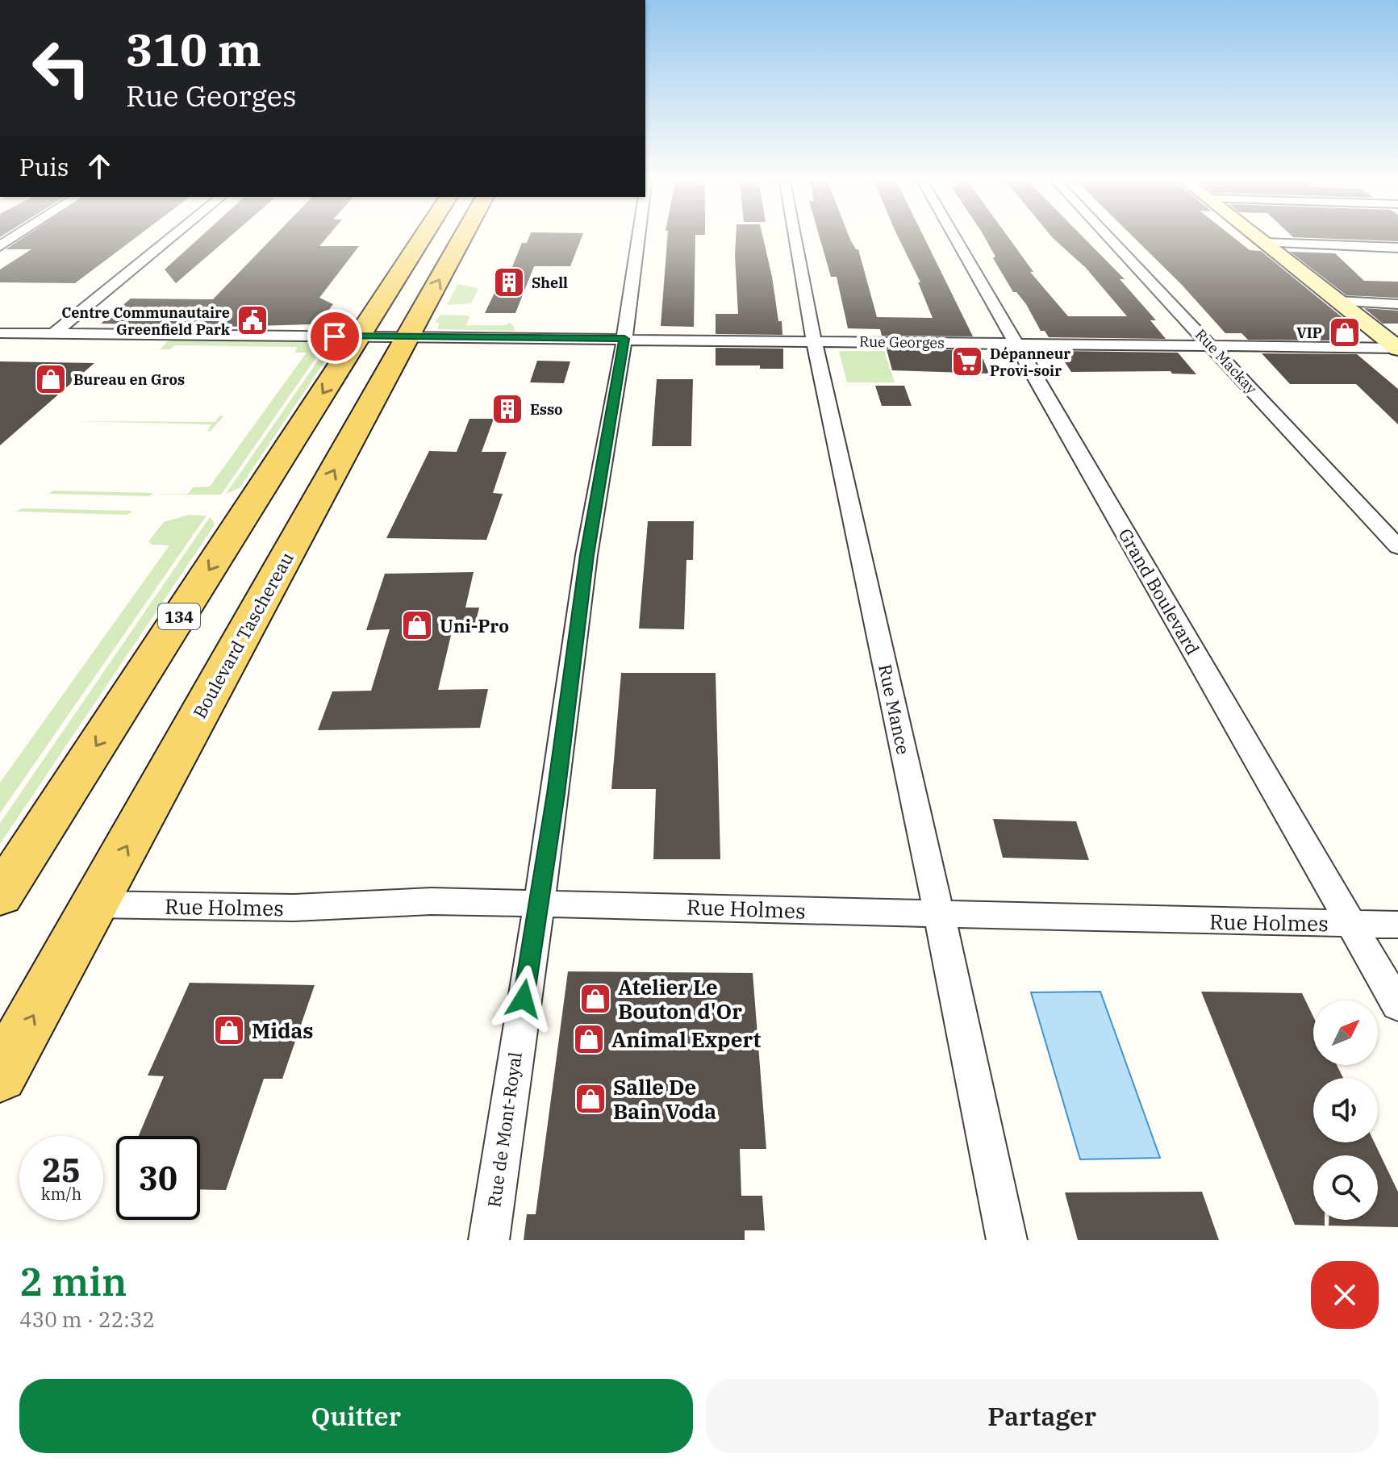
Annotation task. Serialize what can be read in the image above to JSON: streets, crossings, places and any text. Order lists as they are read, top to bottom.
{
  "streets": {
    "main road": ["134", "Boulevard Taschereau"],
    "street": [
      "Rue Georges",
      "Rue Mackay",
      "Grand Boulevard",
      "Rue Mance",
      "Rue Holmes",
      "Rue de Mont-Royal"
    ]
  },
  "crossings": [
    ["Rue Georges", "Rue Mackay"],
    ["Rue Georges", "Grand Boulevard"],
    ["Rue Georges", "134"],
    ["Rue Georges", "Boulevard Taschereau"],
    ["Rue Georges", "Rue Mance"],
    ["Rue Georges", "Rue de Mont-Royal"],
    ["Grand Boulevard", "Rue Holmes"],
    ["Boulevard Taschereau", "Rue Holmes"],
    ["Rue Mance", "Rue Holmes"],
    ["Rue Holmes", "Rue de Mont-Royal"]
  ],
  "places": {
    "building": ["Shell", "Esso"],
    "public building": ["Centre Communautaire Greenfield Park"],
    "shop": [
      "VIP",
      "Bureau en Gros",
      "Uni-Pro",
      "Atelier Le Bouton d'Or",
      "Midas",
      "Animal Expert",
      "Salle De Bain Voda"
    ],
    "supermarket": ["Dépanneur Provi-soir"]
  },
  "north": "top right",
  "page": {
    "turn": ["310 m", "Rue Georges"],
    "then": "Puis",
    "speed": "25 km/h",
    "limit": "30",
    "heading": ["2 min", "430 m · 22:32"],
    "buttons": ["Quitter", "Partager"]
  }
}
